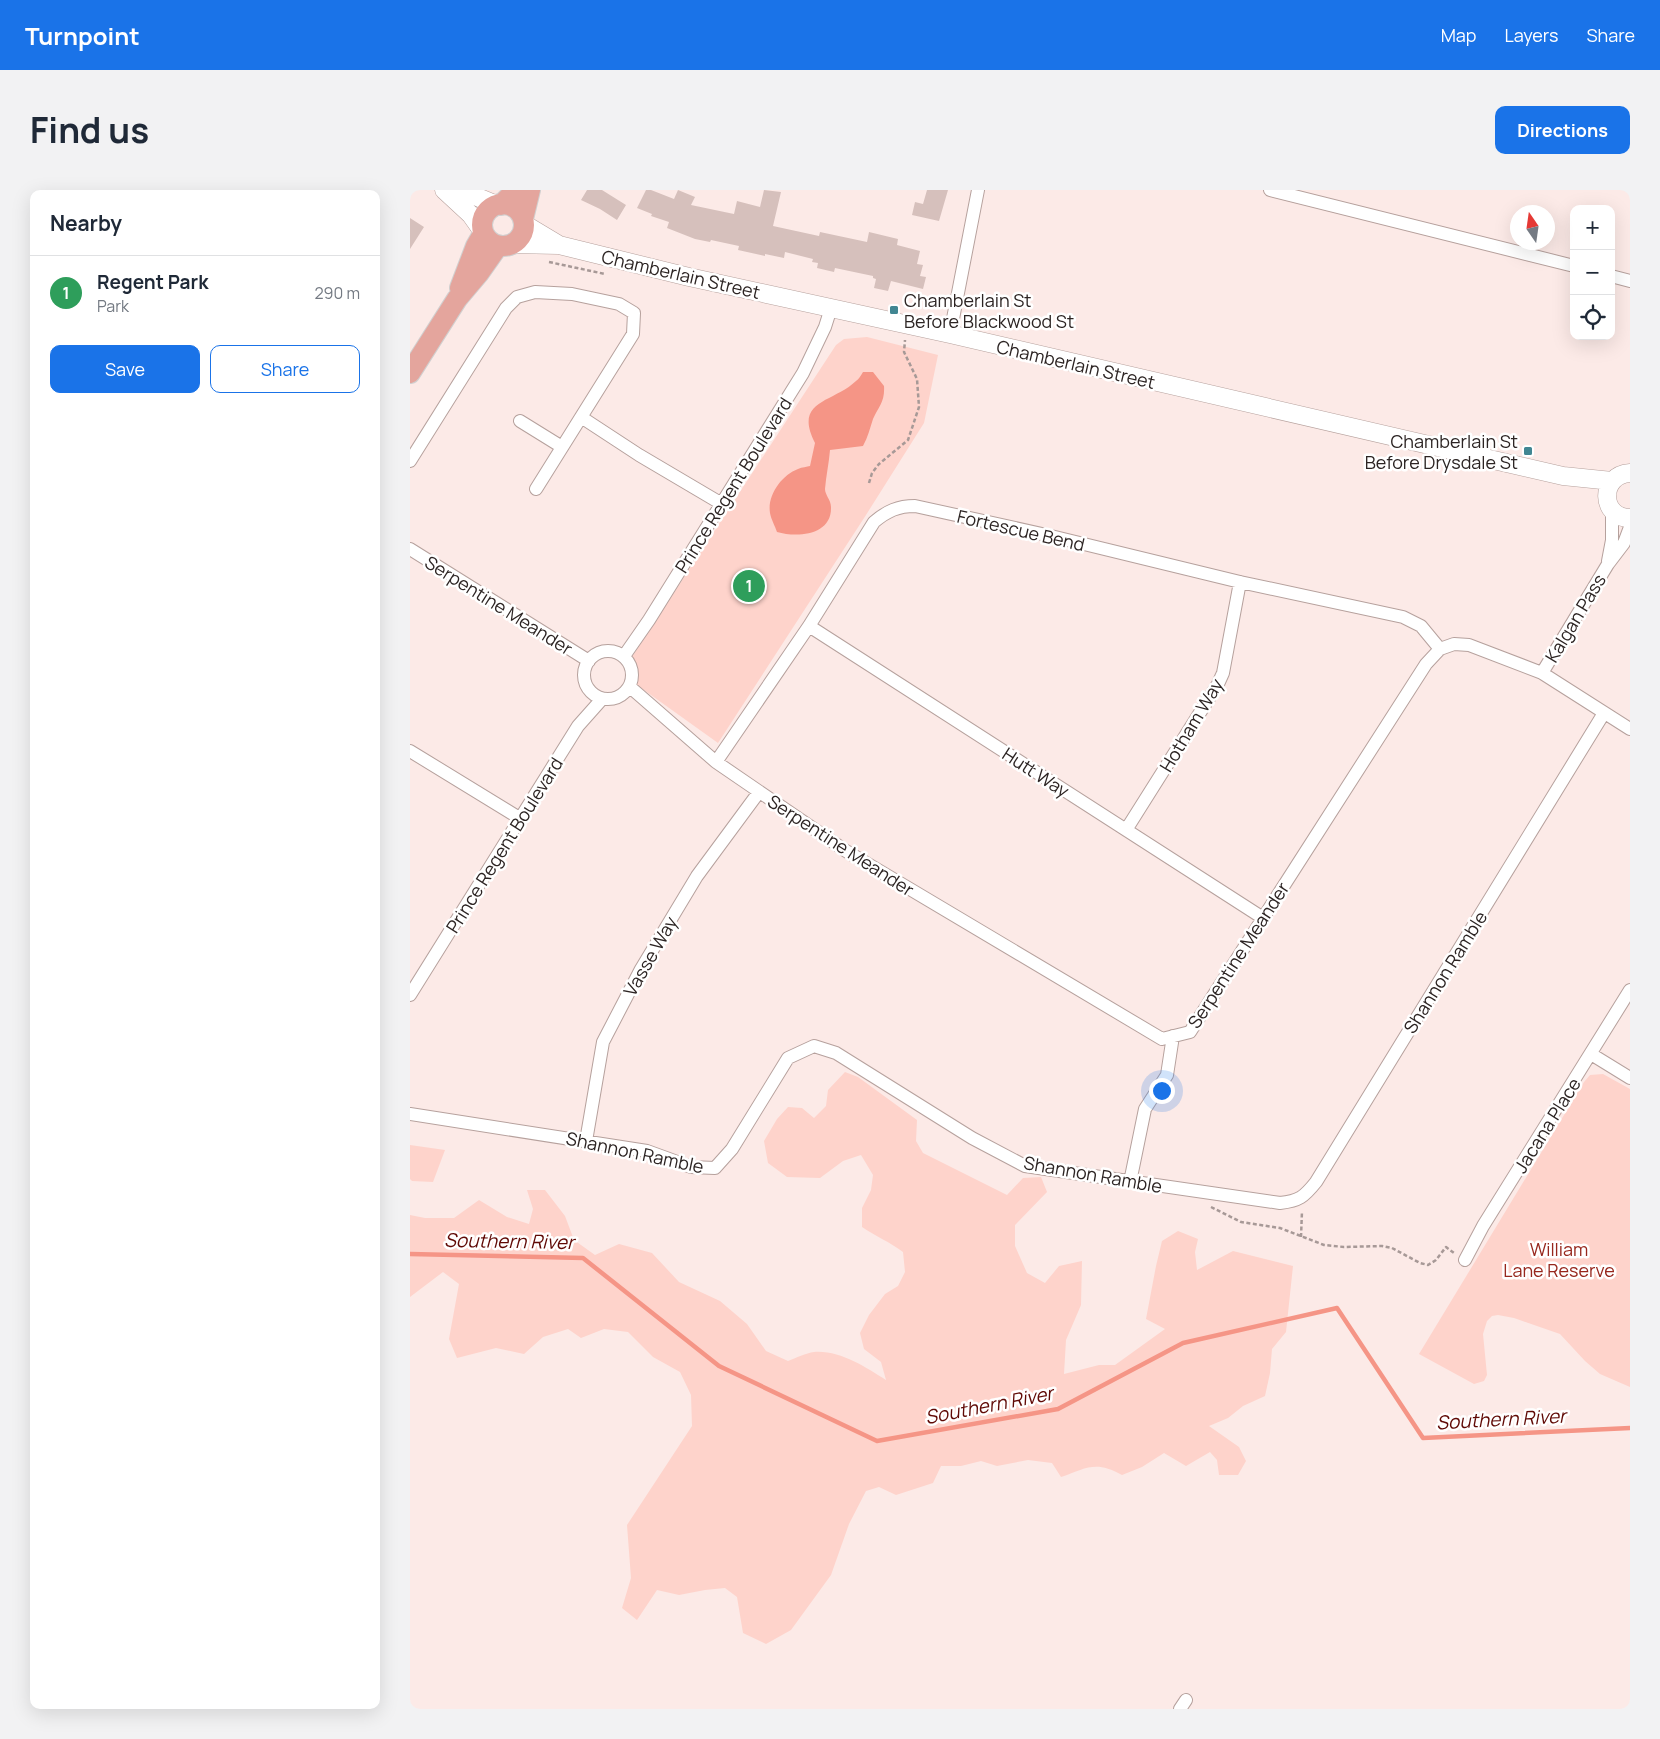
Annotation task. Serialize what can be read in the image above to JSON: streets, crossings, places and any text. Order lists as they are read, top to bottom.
{
  "streets": {
    "main road": ["Chamberlain Street"],
    "street": [
      "Prince Regent Boulevard",
      "Fortescue Bend",
      "Serpentine Meander",
      "Kalgan Pass",
      "Hotham Way",
      "Hutt Way",
      "Vasse Way",
      "Shannon Ramble",
      "Jacana Place"
    ]
  },
  "crossings": [
    ["Chamberlain Street", "Prince Regent Boulevard"],
    ["Chamberlain Street", "Kalgan Pass"],
    ["Prince Regent Boulevard", "Serpentine Meander"],
    ["Fortescue Bend", "Serpentine Meander"],
    ["Fortescue Bend", "Hotham Way"],
    ["Fortescue Bend", "Hutt Way"],
    ["Serpentine Meander", "Hutt Way"],
    ["Serpentine Meander", "Vasse Way"],
    ["Hotham Way", "Hutt Way"],
    ["Vasse Way", "Shannon Ramble"]
  ],
  "water": ["Southern River"],
  "parks": ["William Lane Reserve"],
  "places": {
    "transit": ["Chamberlain St Before Blackwood St", "Chamberlain St Before Drysdale St"]
  },
  "north": "top",
  "page": {
    "header": "Turnpoint",
    "nav": ["Map", "Layers", "Share"],
    "title": "Find us",
    "buttons": [
      "Directions",
      ["Save", "Share"]
    ],
    "heading": "Nearby",
    "map_buttons": ["+", "−"],
    "list": [
      {
        "mark": "1",
        "name": "Regent Park",
        "note": "Park",
        "value": "290 m"
      }
    ],
    "pins": "1"
  }
}
